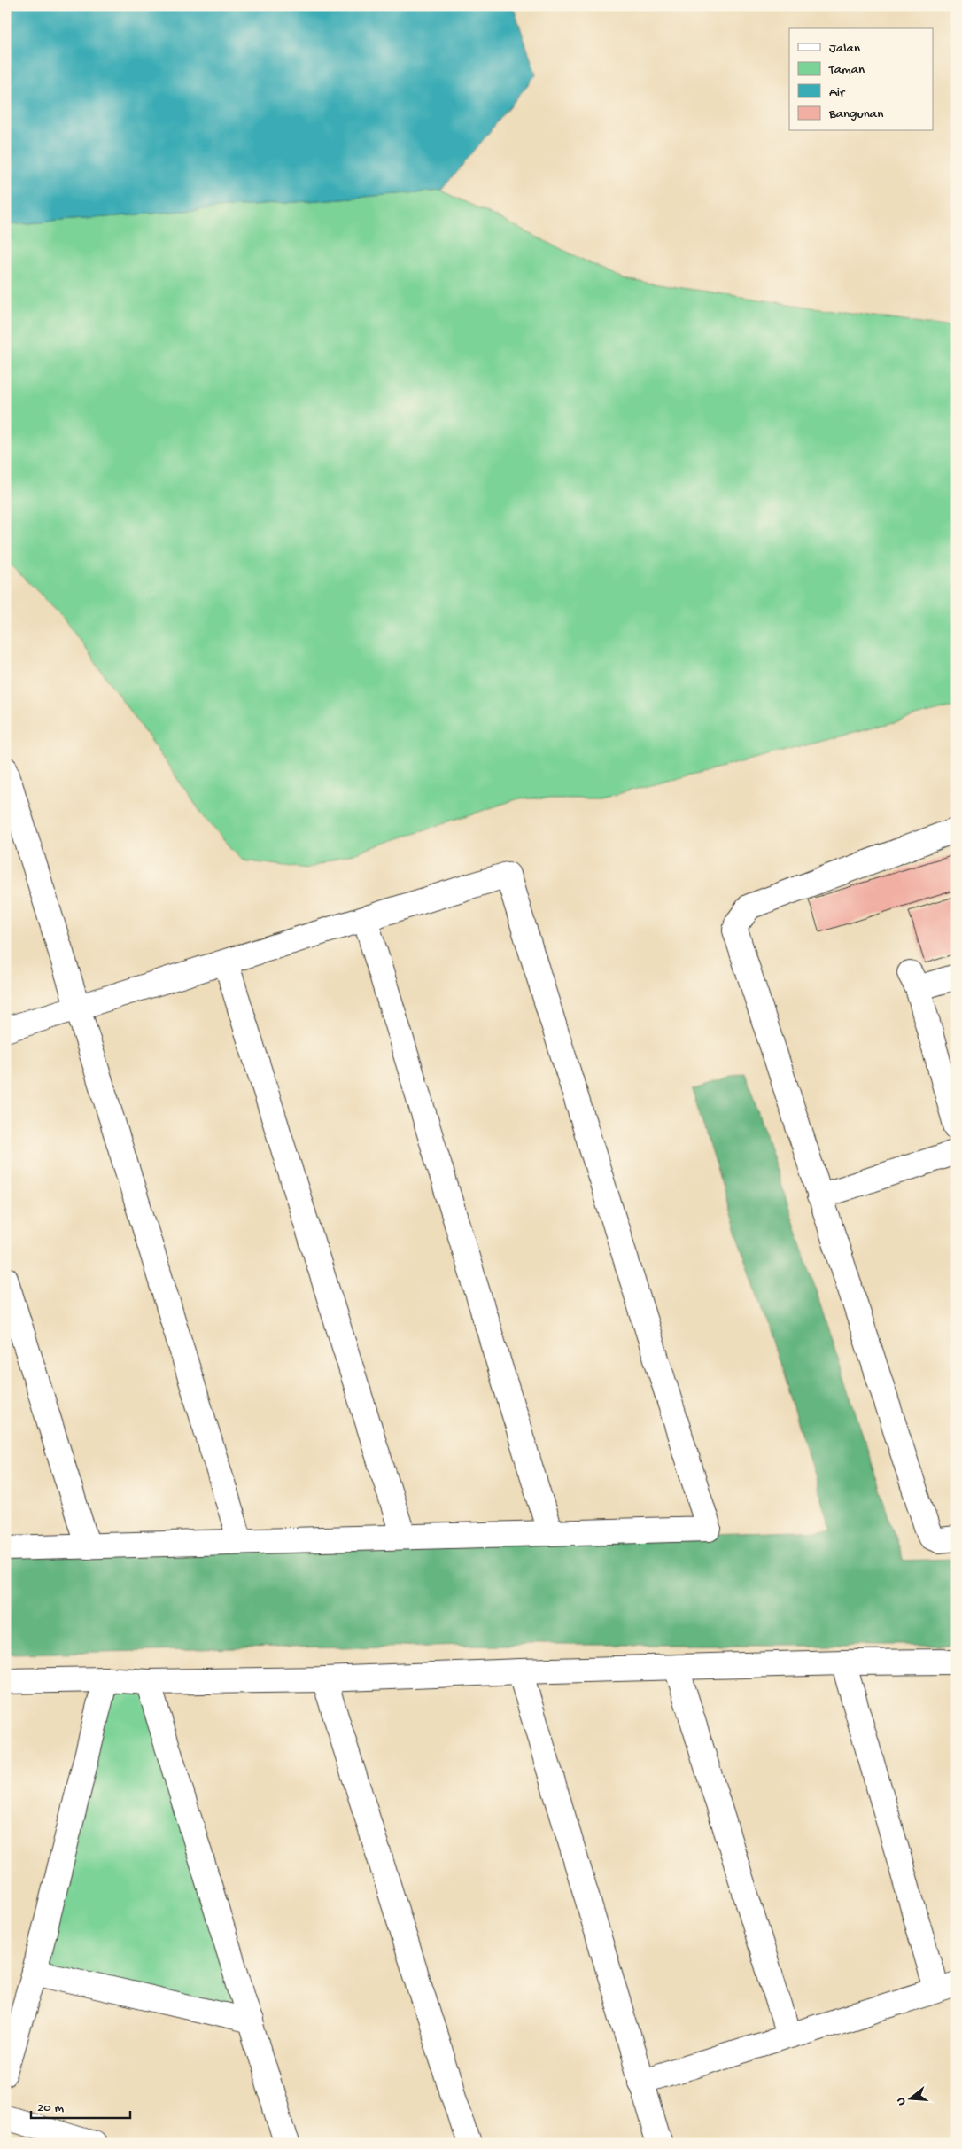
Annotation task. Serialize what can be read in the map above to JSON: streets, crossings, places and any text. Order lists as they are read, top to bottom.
{
  "legend": [
    "Jalan",
    "Taman",
    "Air",
    "Bangunan"
  ],
  "scale_bar": "20 m",
  "north": "left"
}
